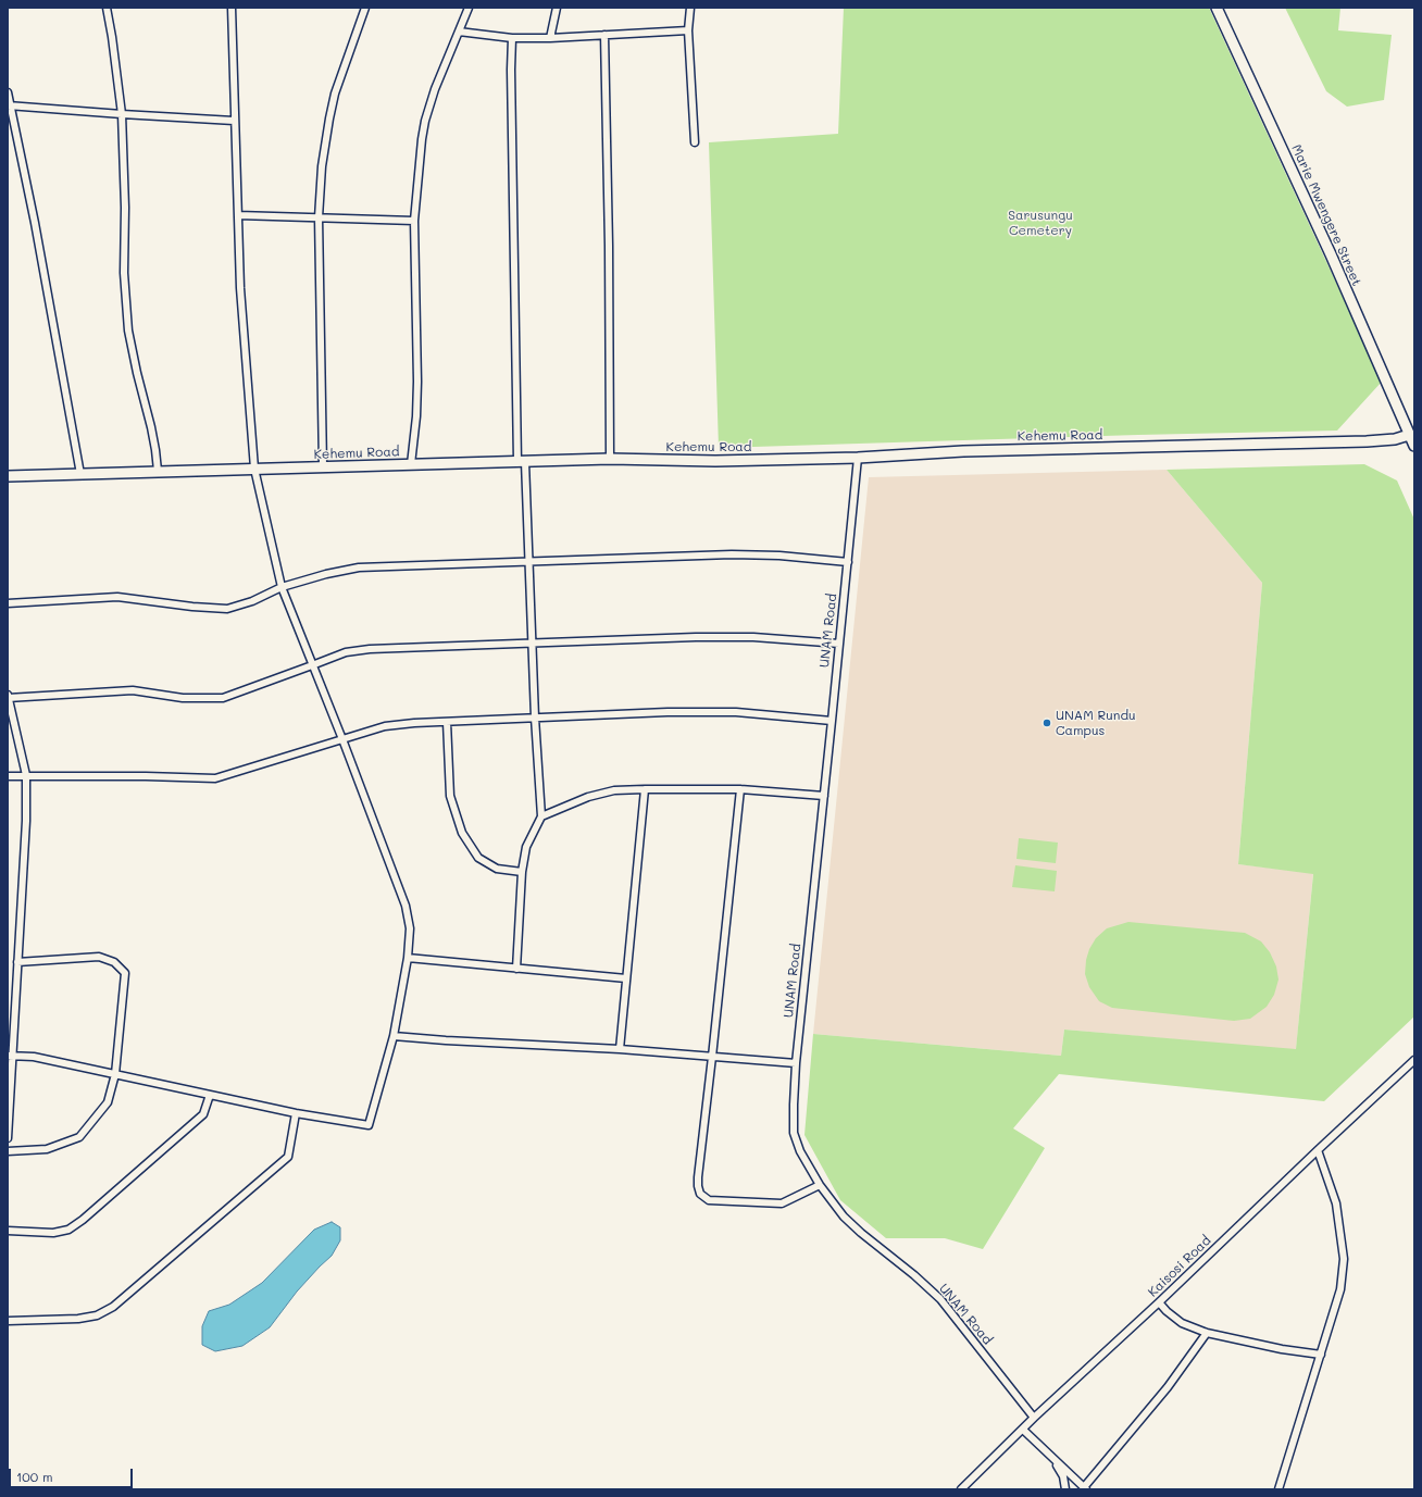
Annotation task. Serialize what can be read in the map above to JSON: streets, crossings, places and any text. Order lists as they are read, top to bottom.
{
  "streets": {
    "street": [
      "Marie Mwengere Street",
      "Kehemu Road",
      "UNAM Road",
      "Kaisosi Road"
    ]
  },
  "crossings": [
    ["Marie Mwengere Street", "Kehemu Road"],
    ["Kehemu Road", "UNAM Road"],
    ["UNAM Road", "Kaisosi Road"]
  ],
  "parks": ["Sarusungu Cemetery"],
  "places": ["UNAM Rundu Campus"],
  "scale_bar": "100 m"
}
